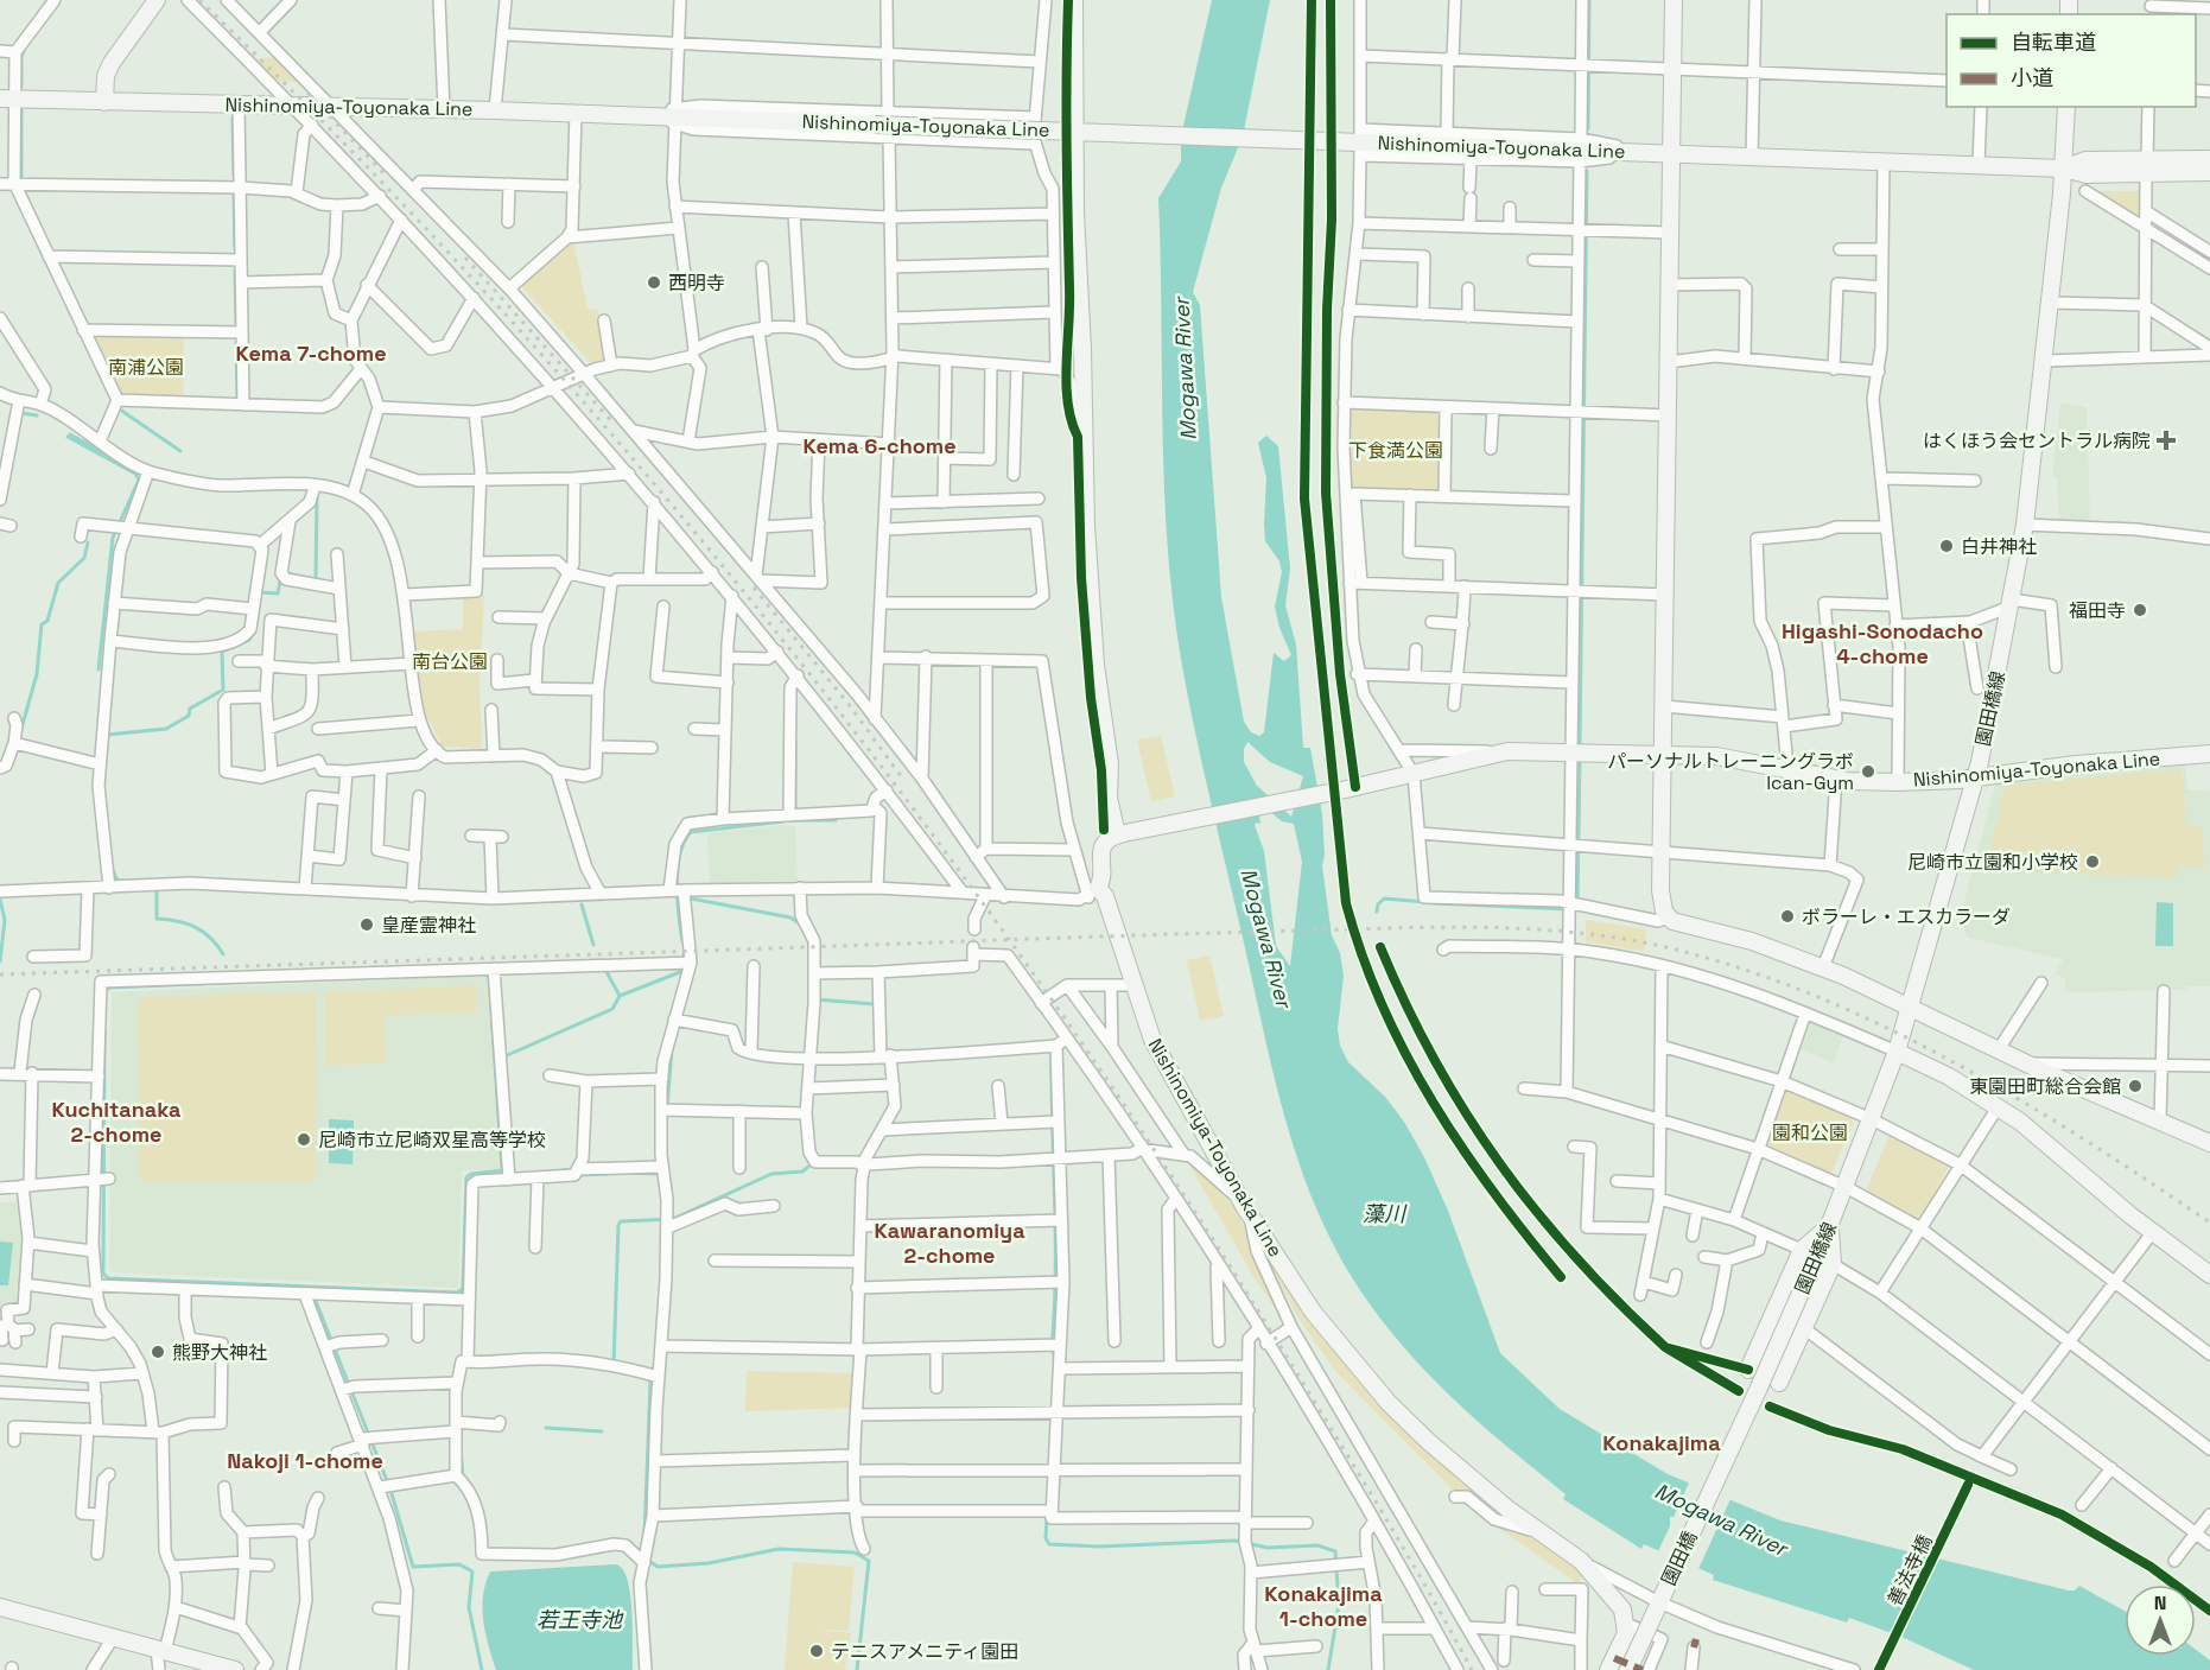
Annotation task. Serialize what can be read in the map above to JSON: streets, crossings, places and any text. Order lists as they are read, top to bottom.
{
  "streets": {
    "street": ["Nishinomiya-Toyonaka Line", "園田橋線", "園田橋"],
    "cycle path": ["善法寺橋"]
  },
  "crossings": [
    ["Nishinomiya-Toyonaka Line", "園田橋線"],
    ["園田橋線", "園田橋"]
  ],
  "districts": [
    "Kema 7-chome",
    "Kema 6-chome",
    "Higashi-Sonodacho 4-chome",
    "Kuchitanaka 2-chome",
    "Kawaranomiya 2-chome",
    "Konakajima",
    "Nakoji 1-chome",
    "Konakajima 1-chome"
  ],
  "water": ["Mogawa River", "藻川", "若王寺池"],
  "parks": [
    "南浦公園",
    "下食満公園",
    "南台公園",
    "園和公園"
  ],
  "places": {
    "other": [
      "西明寺",
      "白井神社",
      "福田寺",
      "パーソナルトレーニングラボ Ican-Gym",
      "尼崎市立園和小学校",
      "ボラーレ・エスカラーダ",
      "皇産霊神社",
      "東園田町総合会館",
      "尼崎市立尼崎双星高等学校",
      "熊野大神社",
      "テニスアメニティ園田"
    ],
    "health": ["はくほう会セントラル病院"]
  },
  "legend": ["自転車道", "小道"],
  "north": "top"
}
